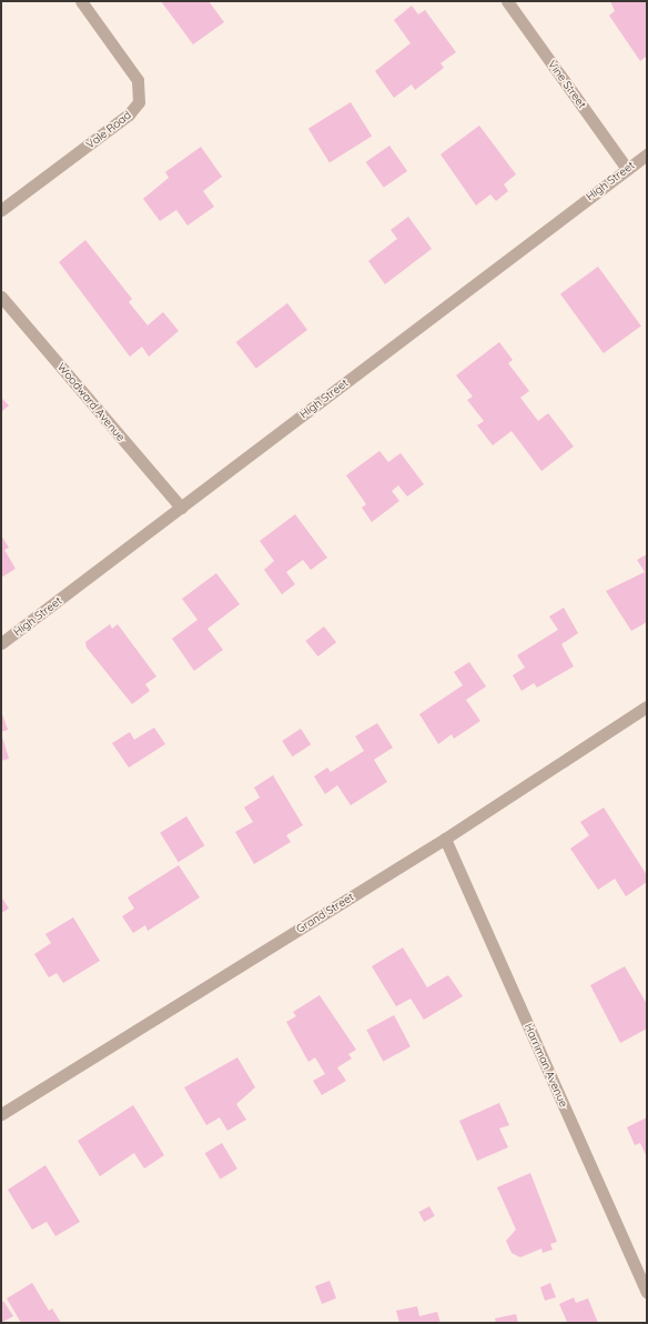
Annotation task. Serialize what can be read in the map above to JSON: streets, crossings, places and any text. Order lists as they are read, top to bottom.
{
  "streets": {
    "street": [
      "Vine Street",
      "Vale Road",
      "High Street",
      "Woodward Avenue",
      "Grand Street",
      "Harriman Avenue"
    ]
  },
  "crossings": [
    ["Vine Street", "High Street"],
    ["High Street", "Woodward Avenue"],
    ["Grand Street", "Harriman Avenue"]
  ]
}
